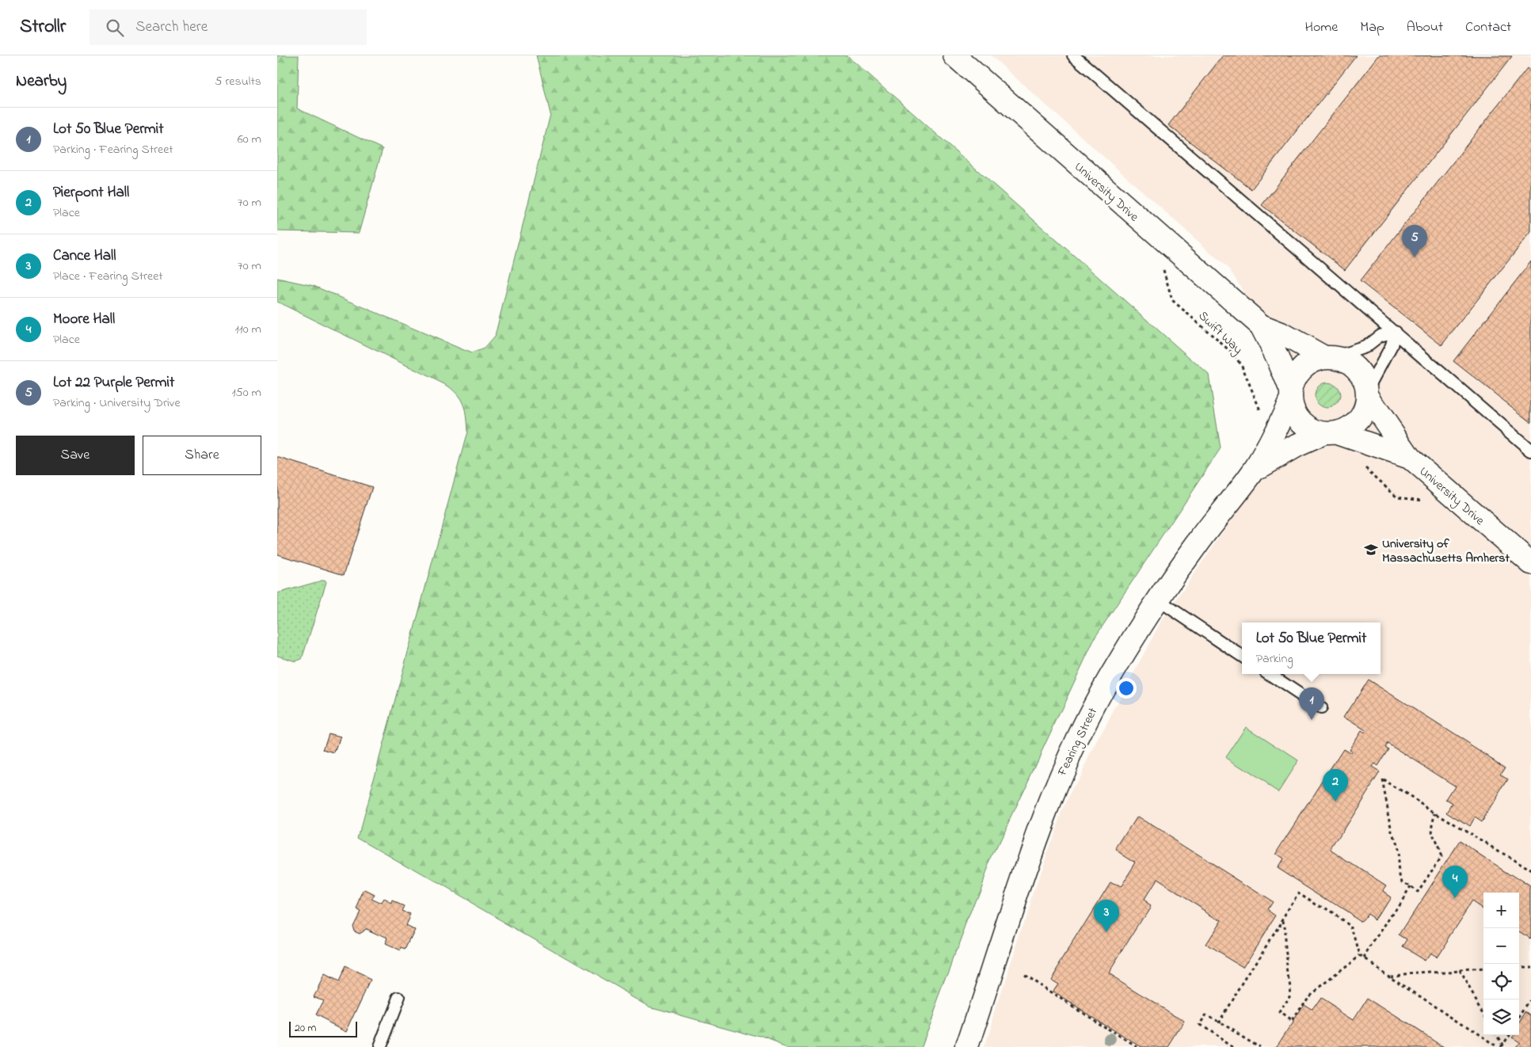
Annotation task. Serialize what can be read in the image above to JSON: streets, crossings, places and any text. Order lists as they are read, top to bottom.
{
  "streets": {
    "main road": ["University Drive", "Fearing Street"],
    "path": ["Swift Way"]
  },
  "crossings": [
    ["University Drive", "Fearing Street"]
  ],
  "places": {
    "school or university": ["University of Massachusetts Amherst"]
  },
  "scale_bar": "20 m",
  "page": {
    "header": "Strollr",
    "search": "Search here",
    "nav": [
      "Home",
      "Map",
      "About",
      "Contact"
    ],
    "heading": ["Nearby", "5 results"],
    "list": [
      {
        "mark": "1",
        "name": "Lot 50 Blue Permit",
        "note": "Parking · Fearing Street",
        "value": "60 m"
      },
      {
        "mark": "2",
        "name": "Pierpont Hall",
        "note": "Place",
        "value": "70 m"
      },
      {
        "mark": "3",
        "name": "Cance Hall",
        "note": "Place · Fearing Street",
        "value": "70 m"
      },
      {
        "mark": "4",
        "name": "Moore Hall",
        "note": "Place",
        "value": "110 m"
      },
      {
        "mark": "5",
        "name": "Lot 22 Purple Permit",
        "note": "Parking · University Drive",
        "value": "150 m"
      }
    ],
    "pins": [
      "5",
      "1",
      "2",
      "4",
      "3"
    ],
    "buttons": ["Save", "Share"],
    "popup": ["Lot 50 Blue Permit", "Parking"],
    "map_buttons": ["+", "−"],
    "scale": "20 m"
  }
}
